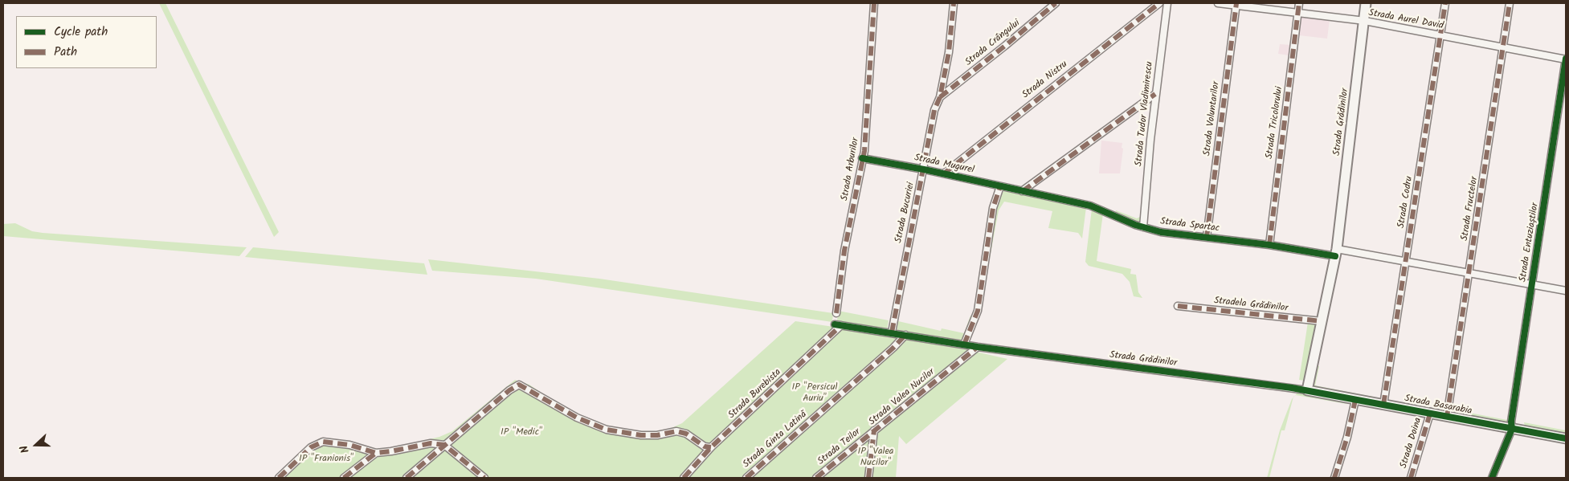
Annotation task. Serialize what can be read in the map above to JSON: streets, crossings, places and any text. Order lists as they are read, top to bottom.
{
  "streets": {
    "street": [
      "Strada Aurel David",
      "Strada Crângului",
      "Strada Nistru",
      "Strada Tudor Vladimirescu",
      "Strada Voluntarilor",
      "Strada Grădinilor",
      "Strada Tricolorului",
      "Strada Mugurel",
      "Strada Arburilor",
      "Strada Codru",
      "Strada Fructelor",
      "Strada Bucuriei",
      "Strada Spartac",
      "Strada Entuziaștilor",
      "Stradela Grădinilor",
      "Strada Burebista",
      "Strada Valea Nucilor",
      "Strada Basarabia",
      "Strada Ginta Latină",
      "Strada Doina",
      "Strada Teilor"
    ]
  },
  "crossings": [
    ["Strada Aurel David", "Strada Voluntarilor"],
    ["Strada Aurel David", "Strada Grădinilor"],
    ["Strada Aurel David", "Strada Tricolorului"],
    ["Strada Aurel David", "Strada Codru"],
    ["Strada Aurel David", "Strada Fructelor"],
    ["Strada Aurel David", "Strada Entuziaștilor"],
    ["Strada Crângului", "Strada Bucuriei"],
    ["Strada Nistru", "Strada Mugurel"],
    ["Strada Tudor Vladimirescu", "Strada Spartac"],
    ["Strada Voluntarilor", "Strada Spartac"],
    ["Strada Grădinilor", "Strada Bucuriei"],
    ["Strada Grădinilor", "Strada Spartac"],
    ["Strada Grădinilor", "Stradela Grădinilor"],
    ["Strada Grădinilor", "Strada Burebista"],
    ["Strada Grădinilor", "Strada Valea Nucilor"],
    ["Strada Grădinilor", "Strada Basarabia"],
    ["Strada Grădinilor", "Strada Ginta Latină"],
    ["Strada Tricolorului", "Strada Spartac"],
    ["Strada Mugurel", "Strada Arburilor"],
    ["Strada Mugurel", "Strada Bucuriei"],
    ["Strada Mugurel", "Strada Spartac"],
    ["Strada Codru", "Strada Spartac"],
    ["Strada Codru", "Strada Basarabia"],
    ["Strada Fructelor", "Strada Spartac"],
    ["Strada Fructelor", "Strada Basarabia"],
    ["Strada Spartac", "Strada Entuziaștilor"],
    ["Strada Entuziaștilor", "Strada Basarabia"],
    ["Strada Valea Nucilor", "Strada Teilor"],
    ["Strada Basarabia", "Strada Doina"]
  ],
  "parks": [
    "IP \"Persicul Auriu\"",
    "IP \"Medic\"",
    "IP \"Valea Nucilor\"",
    "IP \"Franionis\""
  ],
  "legend": ["Cycle path", "Path"],
  "north": "left"
}
